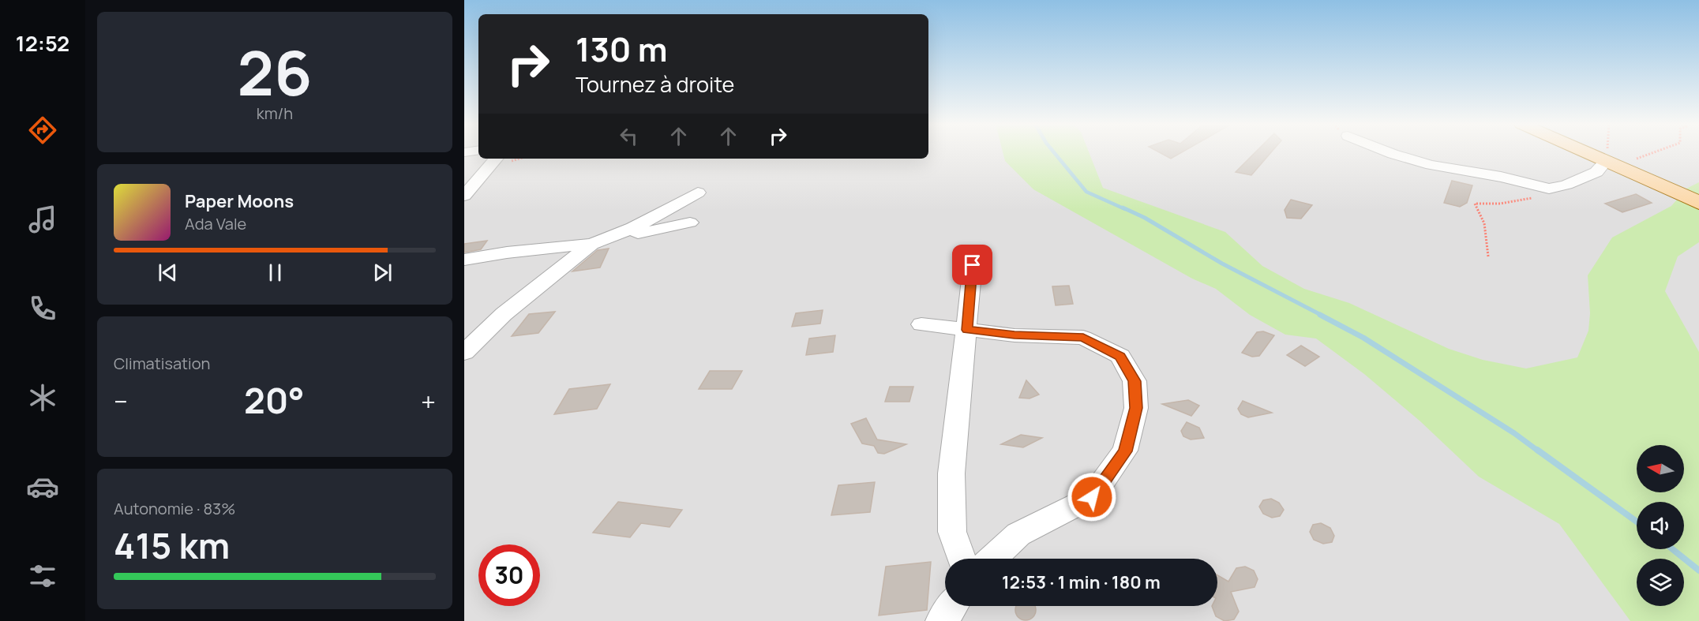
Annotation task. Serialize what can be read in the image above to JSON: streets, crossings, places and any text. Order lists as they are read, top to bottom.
{
  "north": "left",
  "page": {
    "tabs": "12:52",
    "tile": [
      ["26", "km/h"],
      "Climatisation",
      ["Autonomie · 83%", "415 km"]
    ],
    "turn": ["130 m", "Tournez à droite"],
    "song": ["Paper Moons", "Ada Vale"],
    "heat": ["−", "20°", "+"],
    "limit": "30",
    "trip": "12:53 · 1 min · 180 m"
  }
}
